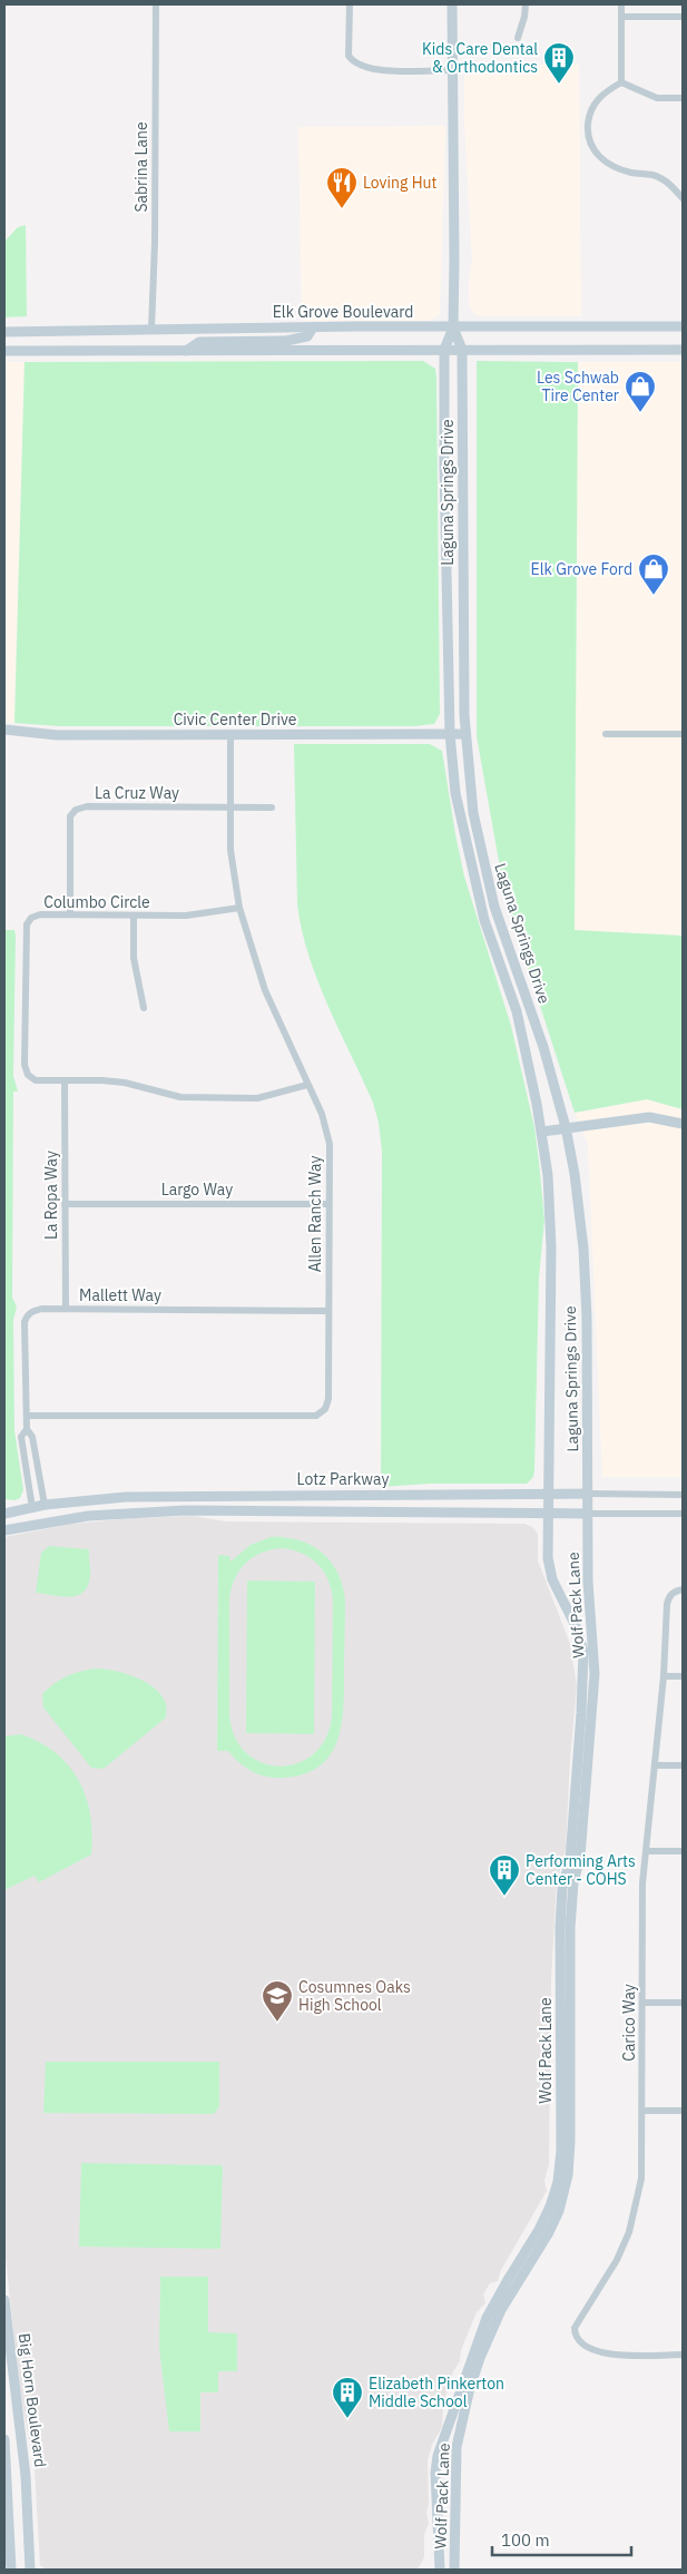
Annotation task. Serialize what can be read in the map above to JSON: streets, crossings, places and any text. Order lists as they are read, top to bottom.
{
  "streets": {
    "street": [
      "Sabrina Lane",
      "Elk Grove Boulevard",
      "Laguna Springs Drive",
      "Civic Center Drive",
      "La Cruz Way",
      "Columbo Circle",
      "Largo Way",
      "La Ropa Way",
      "Allen Ranch Way",
      "Mallett Way",
      "Lotz Parkway",
      "Wolf Pack Lane",
      "Carico Way",
      "Big Horn Boulevard"
    ]
  },
  "crossings": [
    ["Sabrina Lane", "Elk Grove Boulevard"],
    ["Elk Grove Boulevard", "Laguna Springs Drive"],
    ["Laguna Springs Drive", "Civic Center Drive"],
    ["Laguna Springs Drive", "Lotz Parkway"],
    ["Laguna Springs Drive", "Wolf Pack Lane"],
    ["Civic Center Drive", "Allen Ranch Way"],
    ["La Cruz Way", "Columbo Circle"],
    ["La Cruz Way", "Allen Ranch Way"],
    ["Columbo Circle", "La Ropa Way"],
    ["Columbo Circle", "Allen Ranch Way"],
    ["Largo Way", "La Ropa Way"],
    ["Largo Way", "Allen Ranch Way"],
    ["La Ropa Way", "Mallett Way"],
    ["Allen Ranch Way", "Mallett Way"],
    ["Mallett Way", "Lotz Parkway"],
    ["Lotz Parkway", "Wolf Pack Lane"]
  ],
  "places": {
    "building": ["Kids Care Dental & Orthodontics", "Performing Arts Center - COHS", "Elizabeth Pinkerton Middle School"],
    "restaurant": ["Loving Hut"],
    "shop": ["Les Schwab Tire Center", "Elk Grove Ford"],
    "school or university": ["Cosumnes Oaks High School"]
  },
  "scale_bar": "100 m"
}
